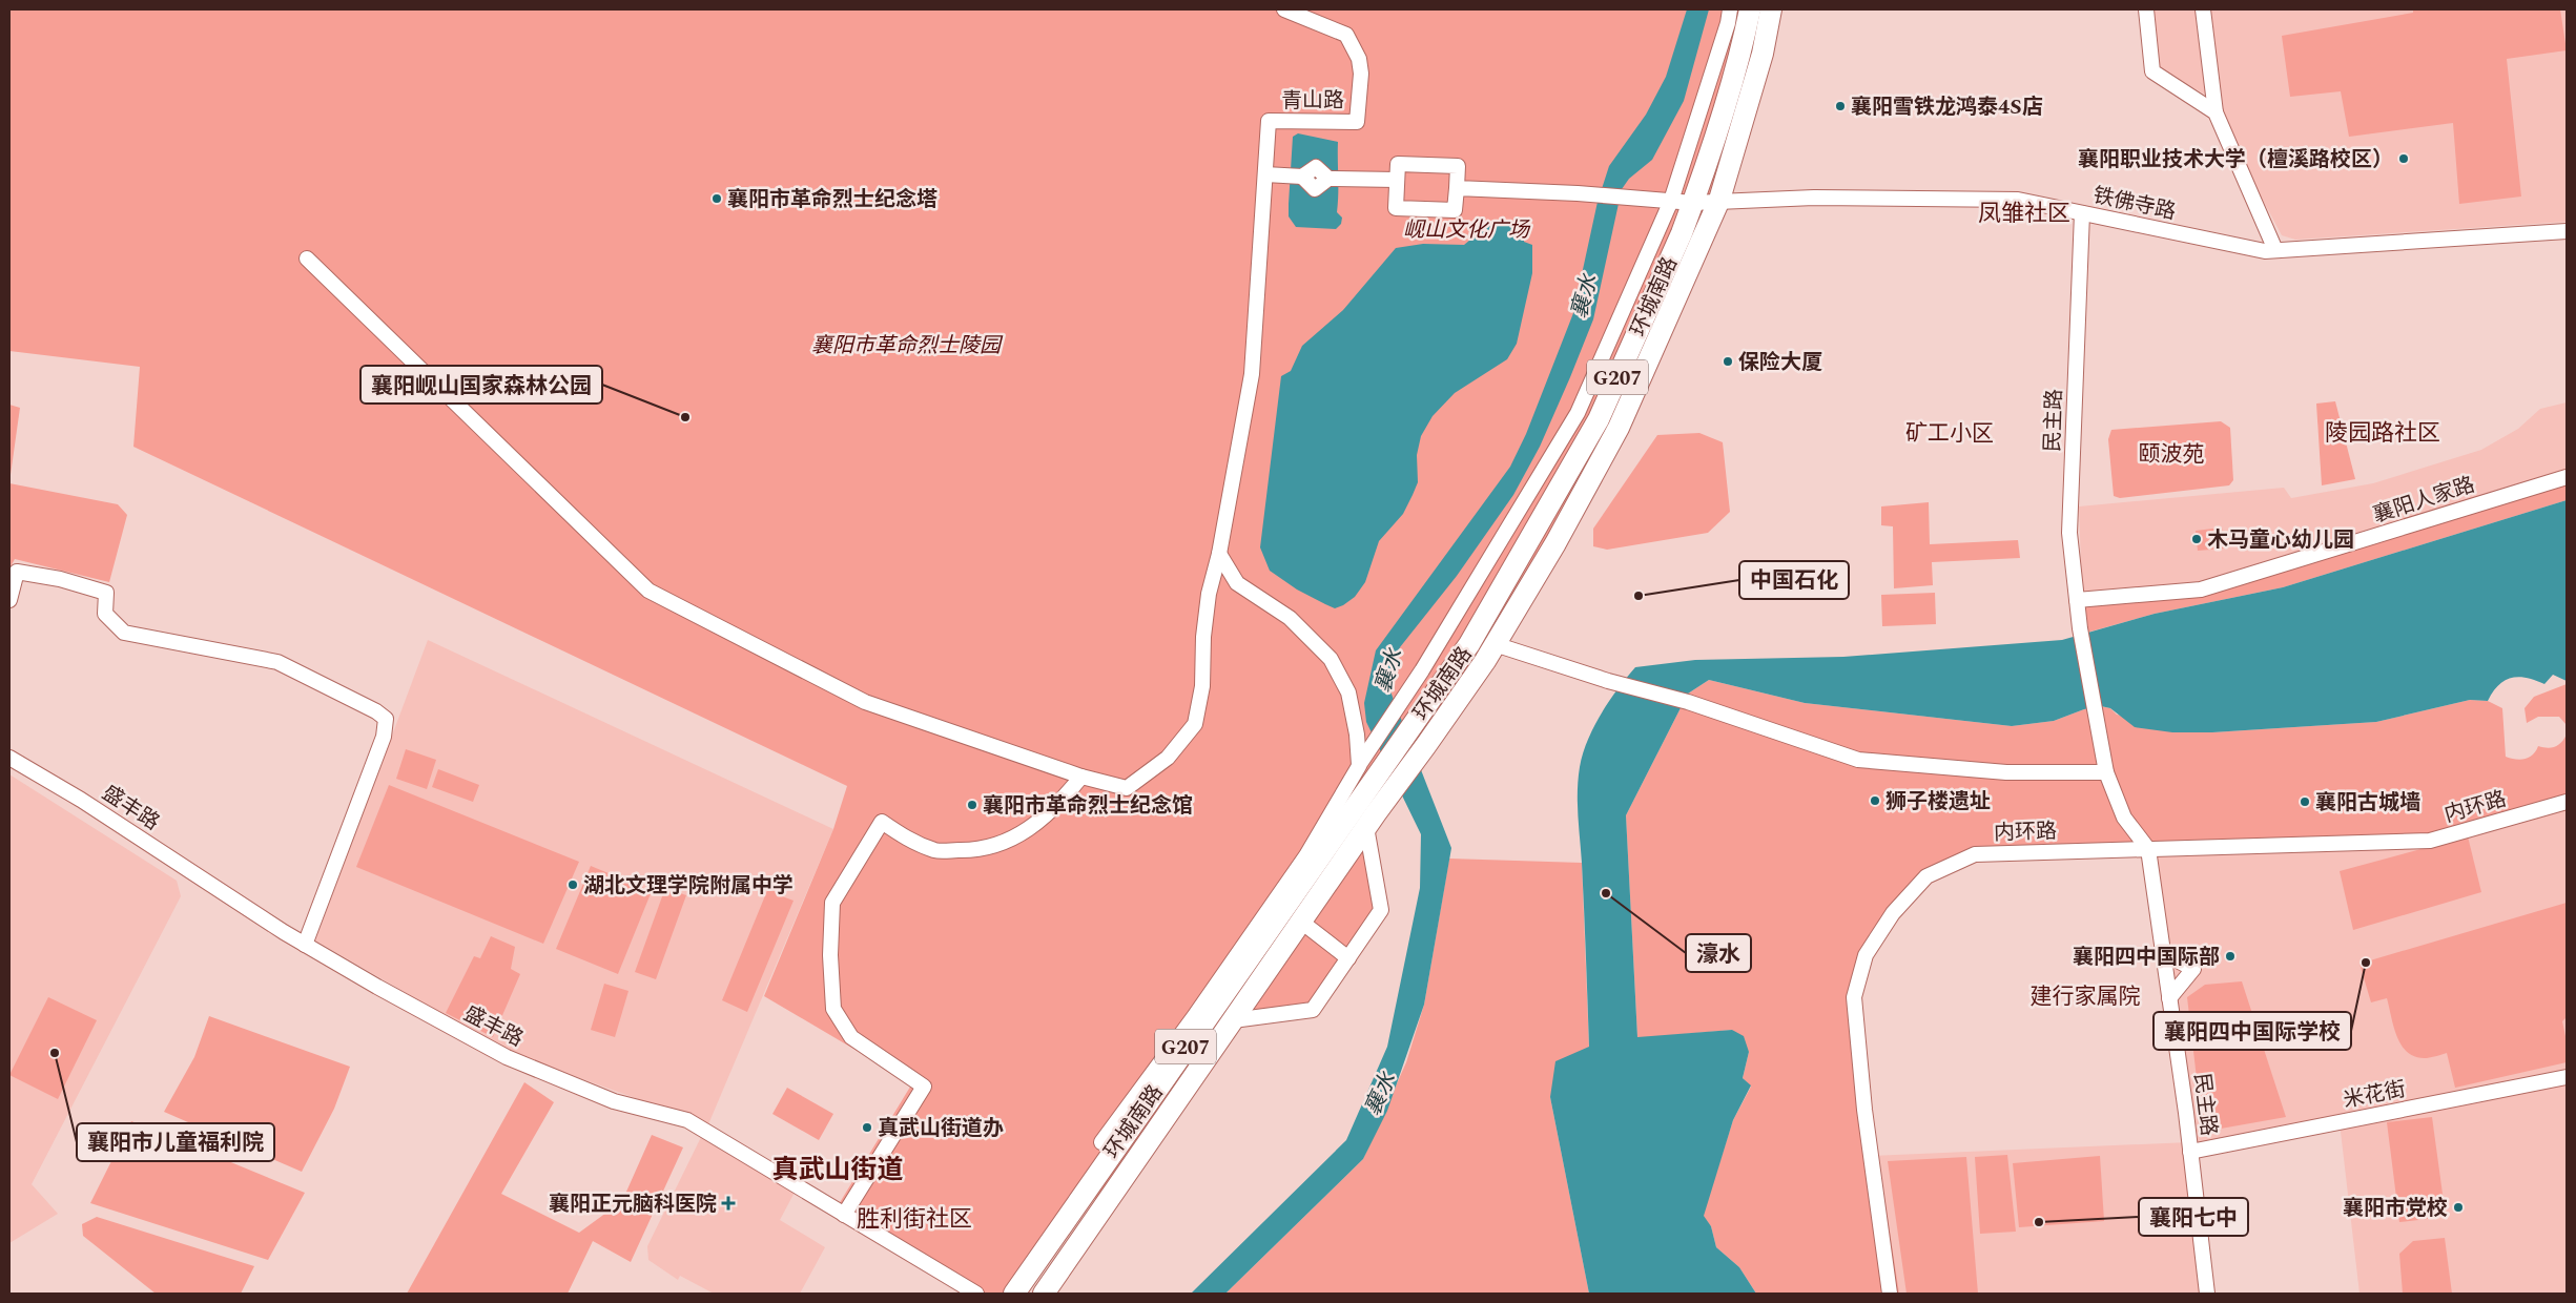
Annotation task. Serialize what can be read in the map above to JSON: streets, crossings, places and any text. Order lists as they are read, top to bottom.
{
  "streets": {
    "highway": ["环城南路", "G207"],
    "street": [
      "青山路",
      "铁佛寺路",
      "民主路",
      "襄阳人家路",
      "内环路",
      "盛丰路",
      "米花街"
    ]
  },
  "crossings": [
    ["铁佛寺路", "环城南路"],
    ["铁佛寺路", "民主路"],
    ["民主路", "襄阳人家路"],
    ["民主路", "内环路"],
    ["民主路", "米花街"]
  ],
  "districts": [
    "凤雏社区",
    "陵园路社区",
    "矿工小区",
    "颐波苑",
    "建行家属院",
    "真武山街道",
    "胜利街社区"
  ],
  "water": ["襄水"],
  "parks": ["岘山文化广场", "襄阳市革命烈士陵园"],
  "places": {
    "other": [
      "襄阳雪铁龙鸿泰4S店",
      "襄阳职业技术大学（檀溪路校区）",
      "襄阳市革命烈士纪念塔",
      "保险大厦",
      "襄阳岘山国家森林公园",
      "木马童心幼儿园",
      "中国石化",
      "狮子楼遗址",
      "襄阳古城墙",
      "襄阳市革命烈士纪念馆",
      "湖北文理学院附属中学",
      "濠水",
      "襄阳四中国际部",
      "襄阳四中国际学校",
      "襄阳市儿童福利院",
      "真武山街道办",
      "襄阳市党校",
      "襄阳七中"
    ],
    "health": ["襄阳正元脑科医院"]
  }
}
